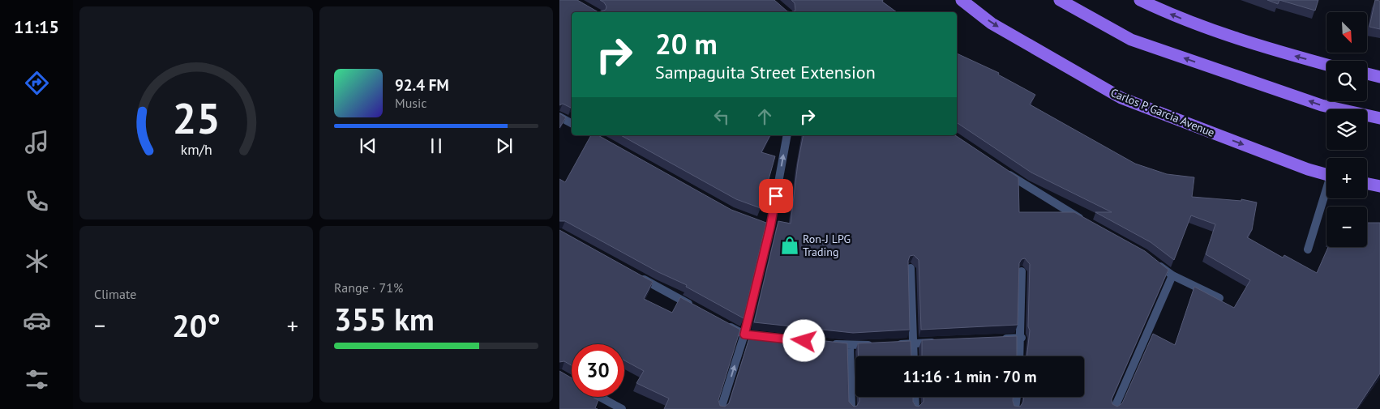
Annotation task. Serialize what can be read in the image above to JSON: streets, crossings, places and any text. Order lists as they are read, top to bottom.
{
  "streets": {
    "main road": ["Carlos P. Garcia Avenue"]
  },
  "places": {
    "shop": ["Ron-J LPG Trading"]
  },
  "north": "bottom right",
  "page": {
    "tabs": "11:15",
    "map_buttons": ["+", "−"],
    "turn": ["20 m", "Sampaguita Street Extension"],
    "song": ["92.4 FM", "Music"],
    "tile": [
      "Climate",
      ["Range · 71%", "355 km"]
    ],
    "heat": ["−", "20°", "+"],
    "limit": "30",
    "trip": "11:16 · 1 min · 70 m",
    "gauge": ["25", "km/h"]
  }
}
